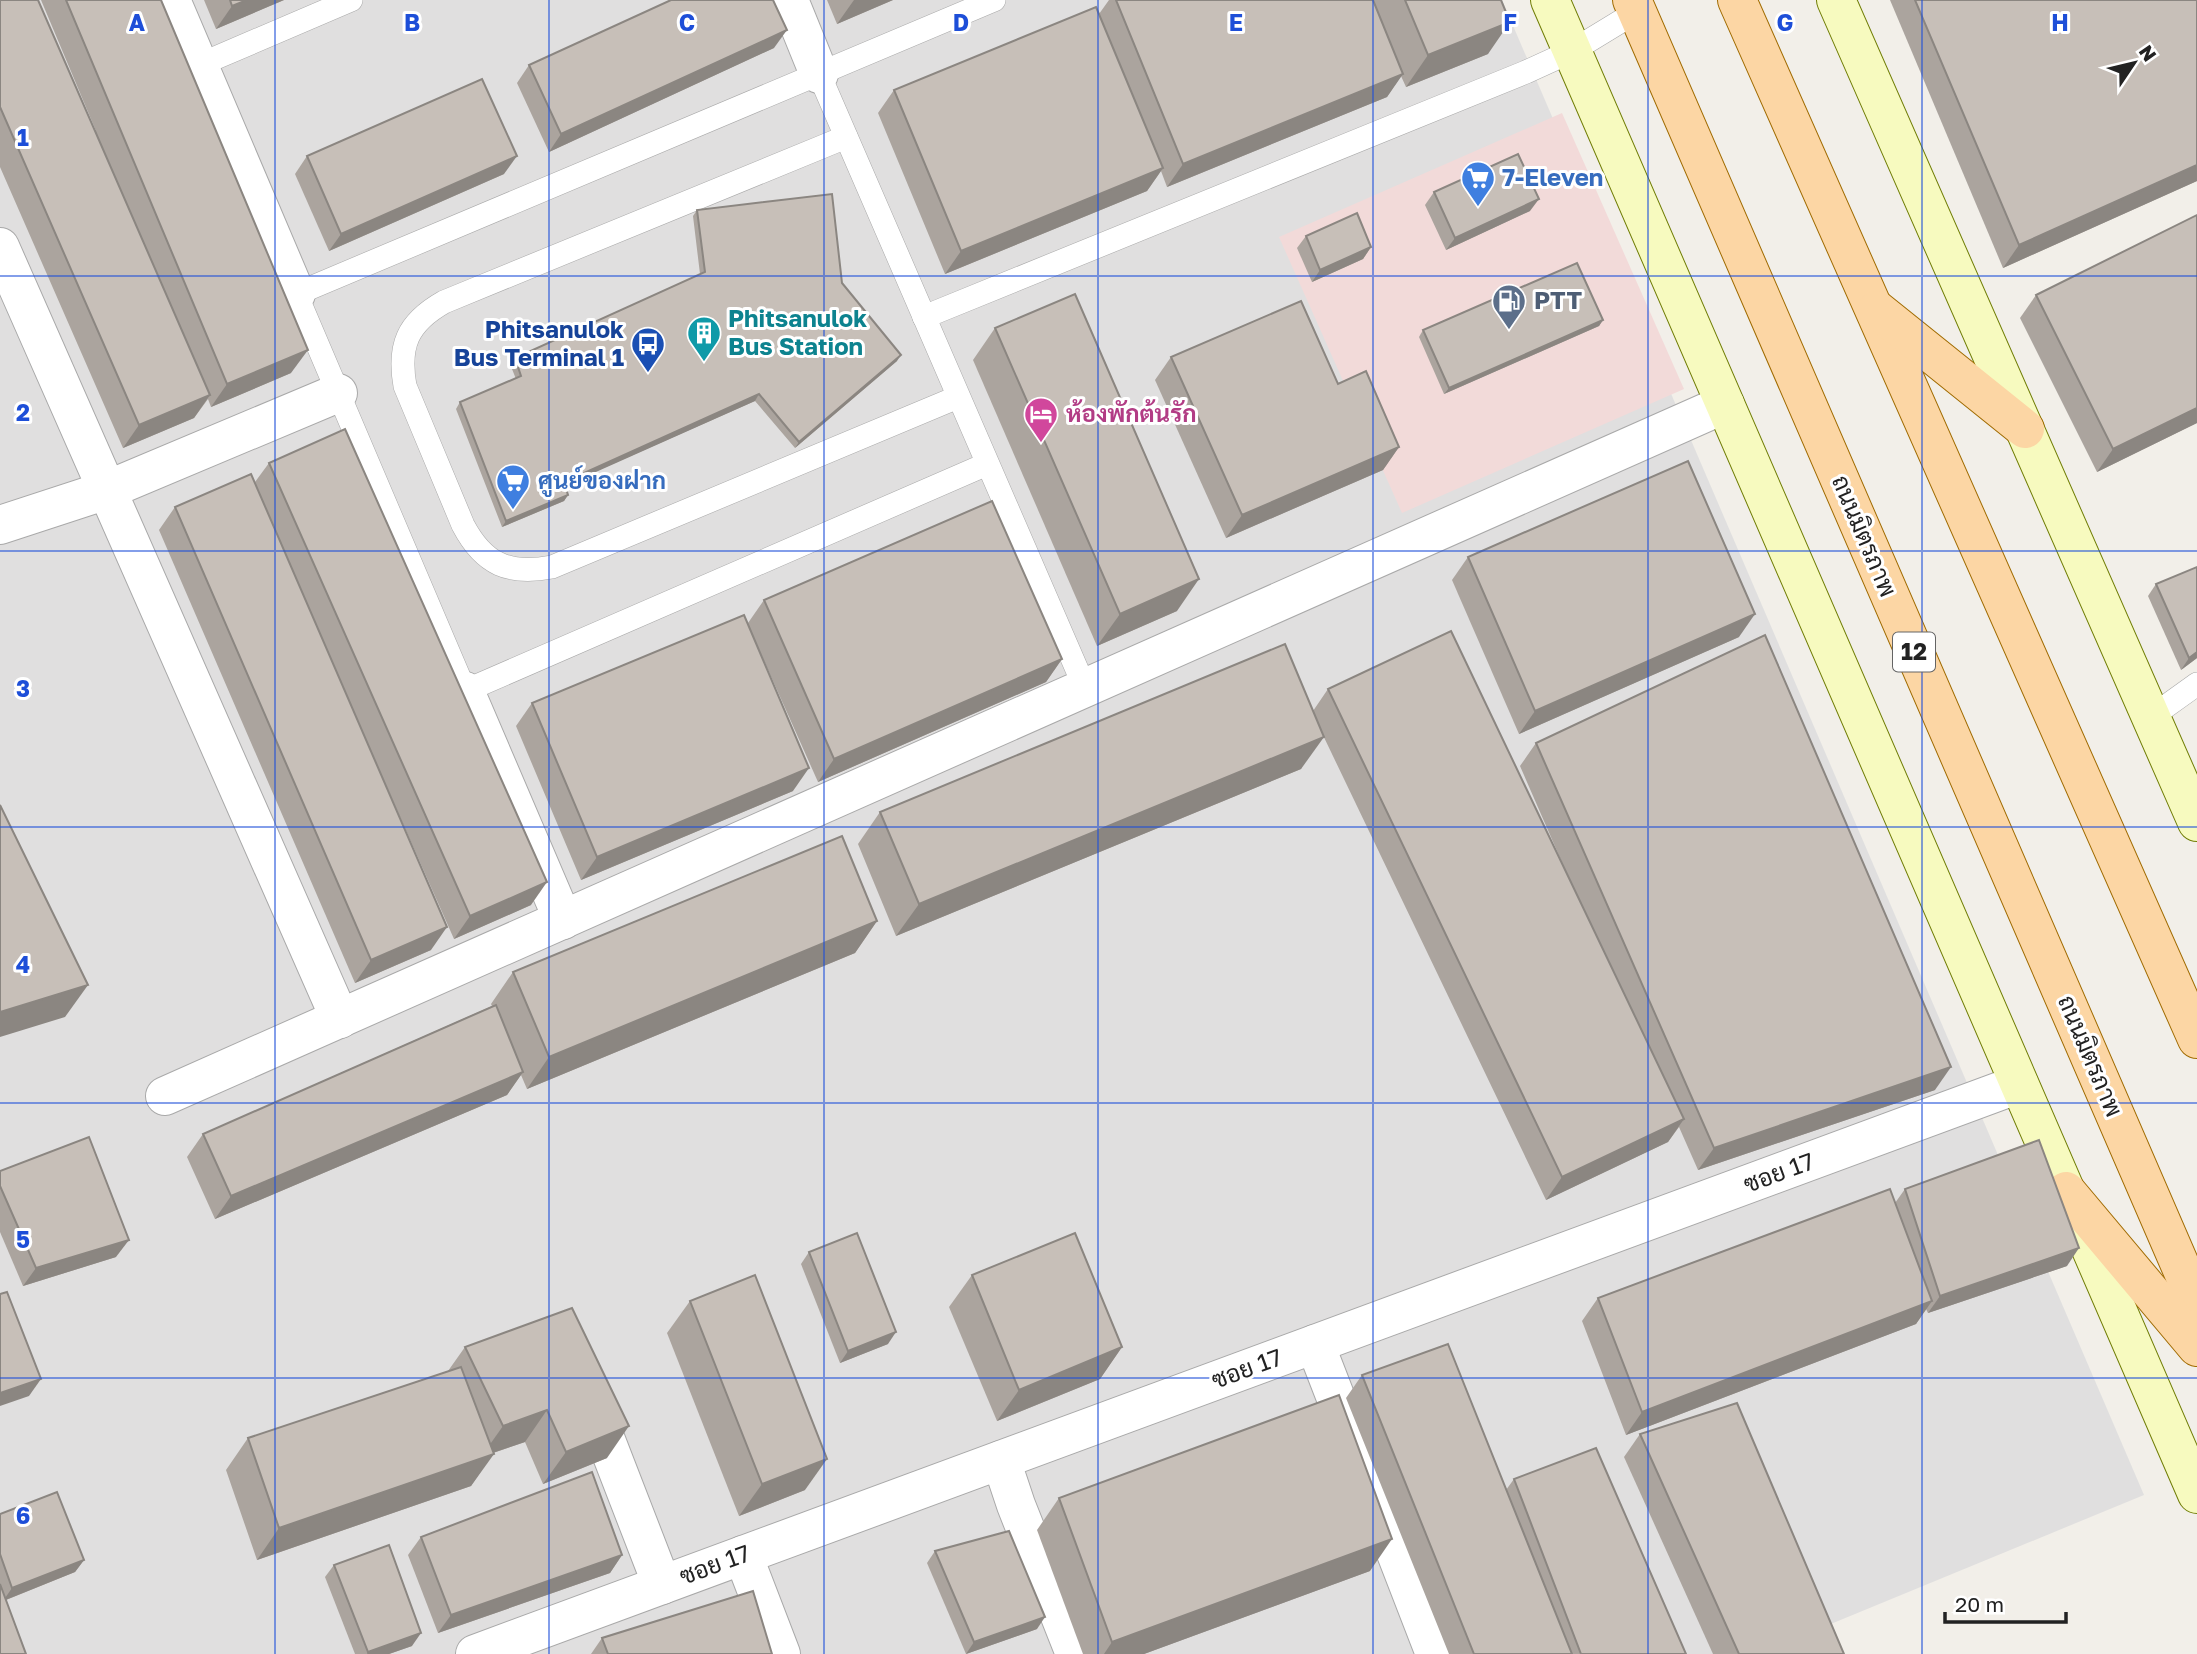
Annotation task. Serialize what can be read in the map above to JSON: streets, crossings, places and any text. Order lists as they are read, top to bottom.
{
  "streets": {
    "main road": ["ถนนมิตรภาพ", "12"],
    "street": ["ซอย 17"]
  },
  "places": {
    "supermarket": ["7-Eleven", "ศูนย์ของฝาก"],
    "fuel station": ["PTT"],
    "building": ["Phitsanulok Bus Station"],
    "bus stop": ["Phitsanulok Bus Terminal 1"],
    "hotel": ["ห้องพักต้นรัก"]
  },
  "scale_bar": "20 m",
  "north": "top right",
  "grid": {
    "columns": [
      "A",
      "B",
      "C",
      "D",
      "E",
      "F",
      "G",
      "H"
    ],
    "rows": [
      "1",
      "2",
      "3",
      "4",
      "5",
      "6"
    ]
  }
}
